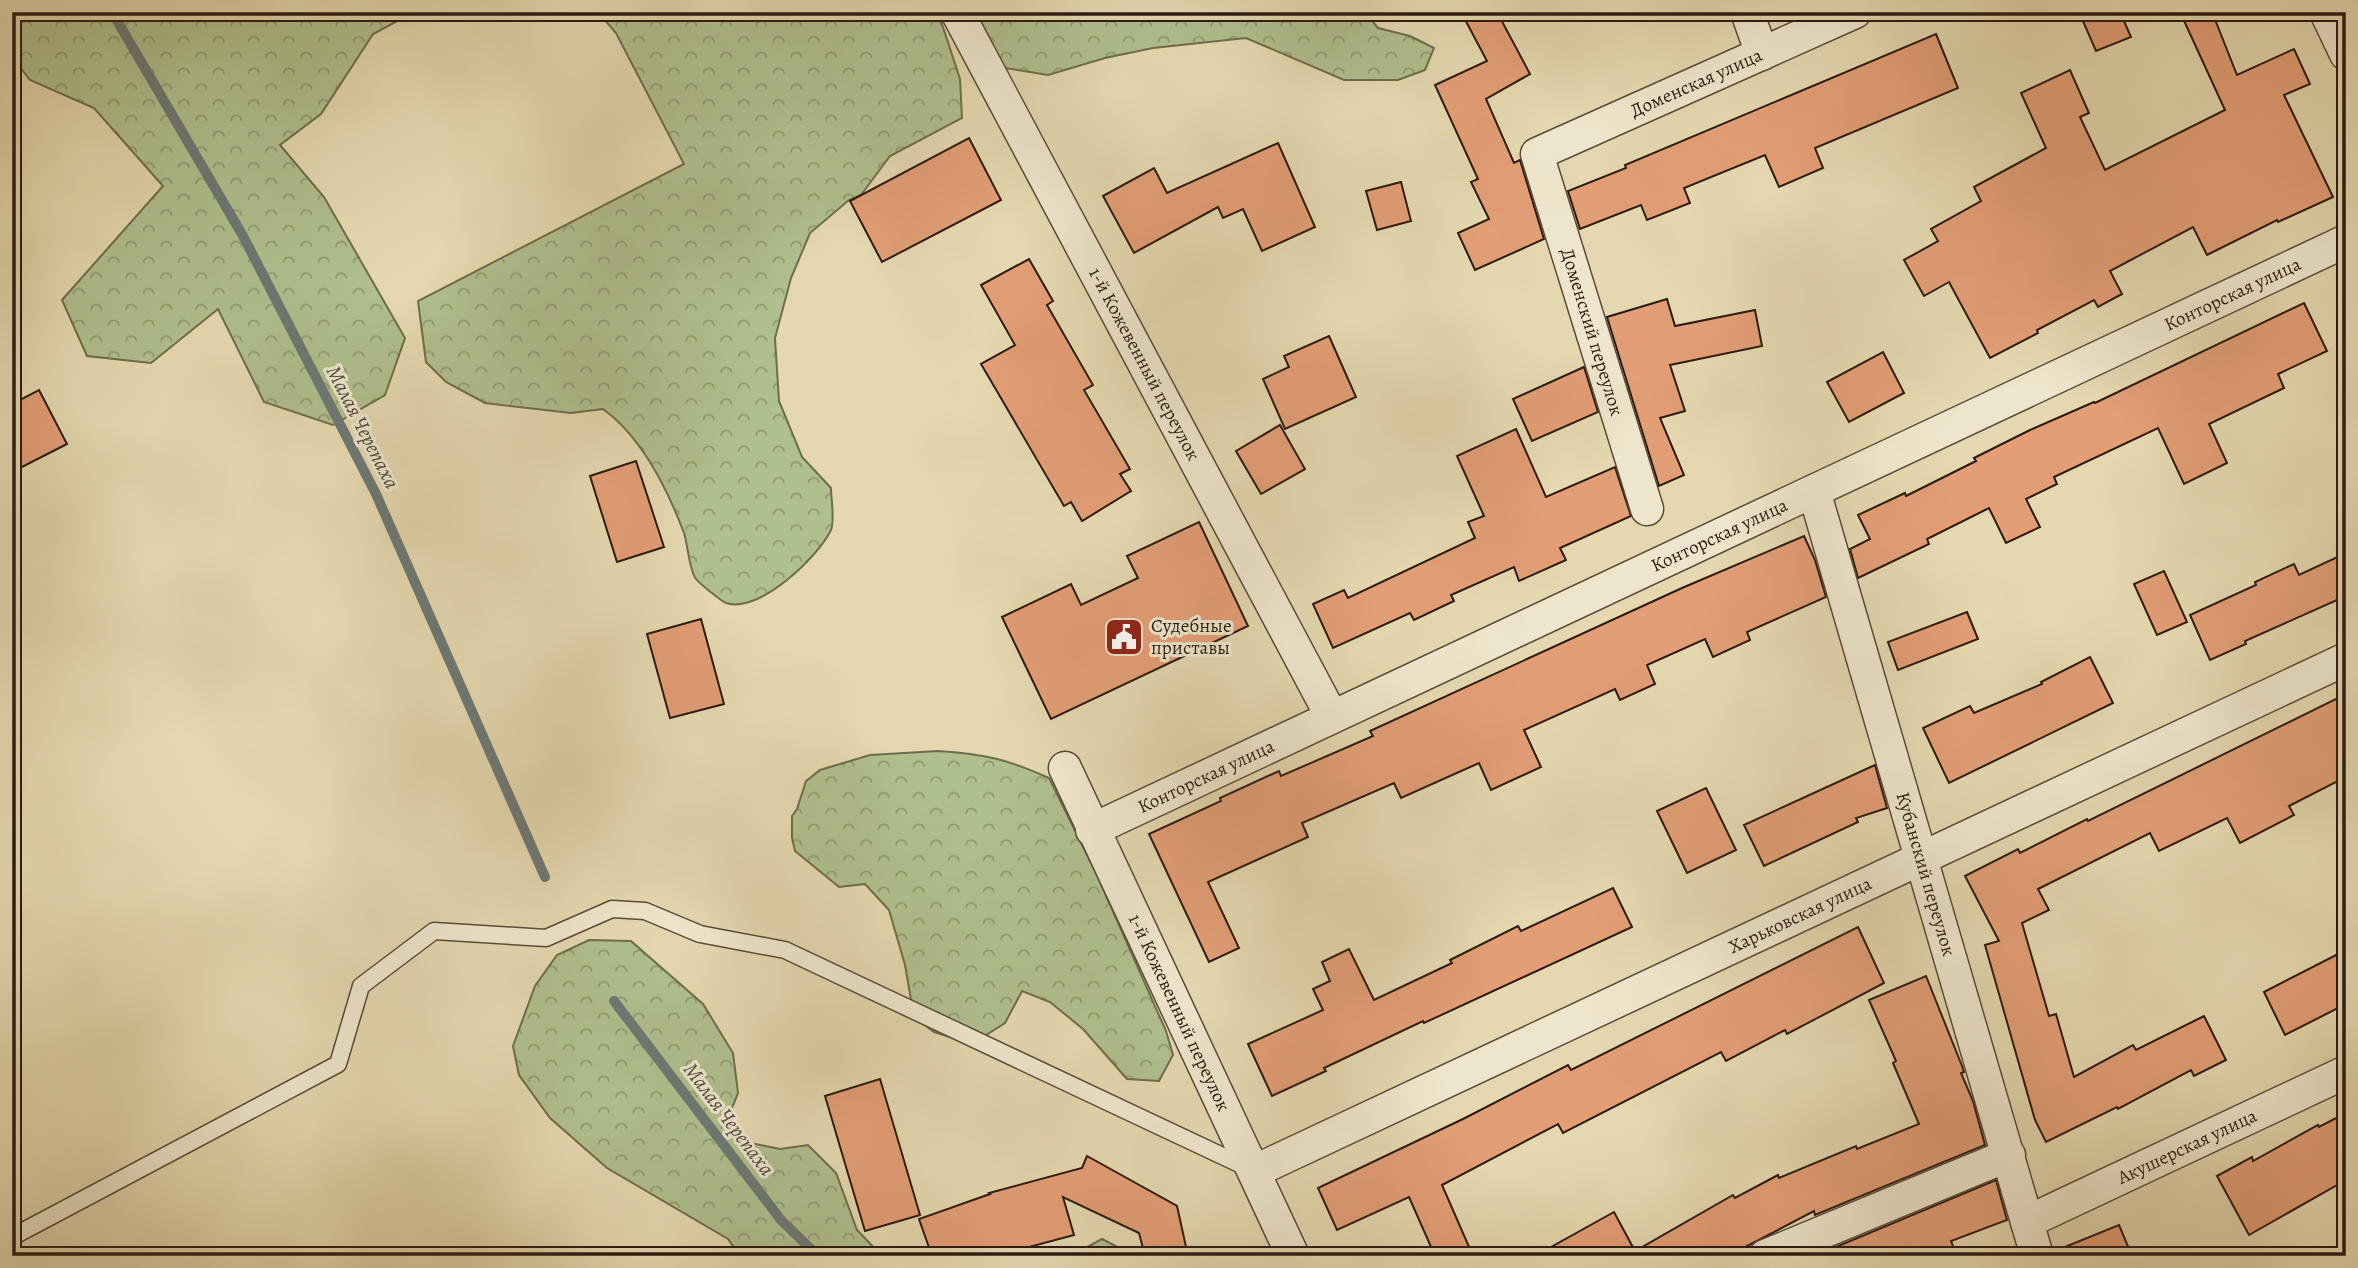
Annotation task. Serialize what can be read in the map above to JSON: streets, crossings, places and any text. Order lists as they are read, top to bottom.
{
  "streets": {
    "street": [
      "Доменская улица",
      "Конторская улица",
      "Доменский переулок",
      "1-й Кожевенный переулок",
      "Кубанский переулок",
      "Харьковская улица",
      "Акушерская улица"
    ]
  },
  "crossings": [
    ["Доменская улица", "Доменский переулок"],
    ["Конторская улица", "1-й Кожевенный переулок"],
    ["Конторская улица", "Кубанский переулок"],
    ["1-й Кожевенный переулок", "Харьковская улица"],
    ["Кубанский переулок", "Харьковская улица"],
    ["Кубанский переулок", "Акушерская улица"]
  ],
  "water": ["Малая Черепаха"],
  "places": {
    "public building": ["Судебные приставы"]
  }
}
